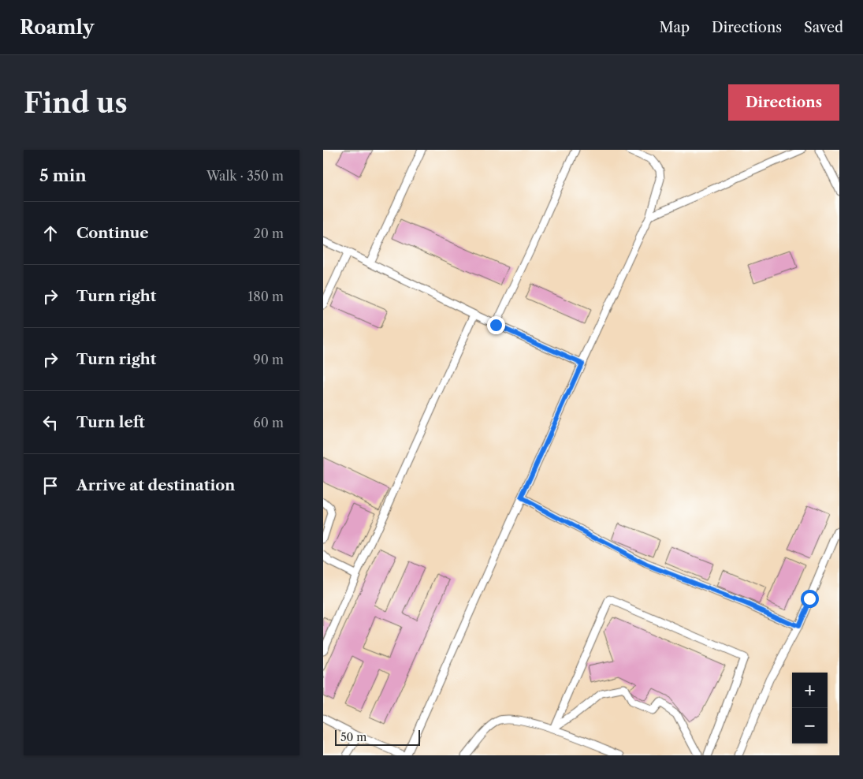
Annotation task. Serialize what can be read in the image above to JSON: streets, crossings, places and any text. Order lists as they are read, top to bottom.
{
  "scale_bar": "50 m",
  "page": {
    "header": "Roamly",
    "nav": ["Map", "Directions", "Saved"],
    "buttons": "Directions",
    "title": "Find us",
    "heading": ["5 min", "Walk · 350 m"],
    "list": [
      ["Continue", "20 m"],
      ["Turn right", "180 m"],
      ["Turn right", "90 m"],
      ["Turn left", "60 m"],
      "Arrive at destination"
    ],
    "map_buttons": ["+", "−"],
    "scale": "50 m"
  }
}
